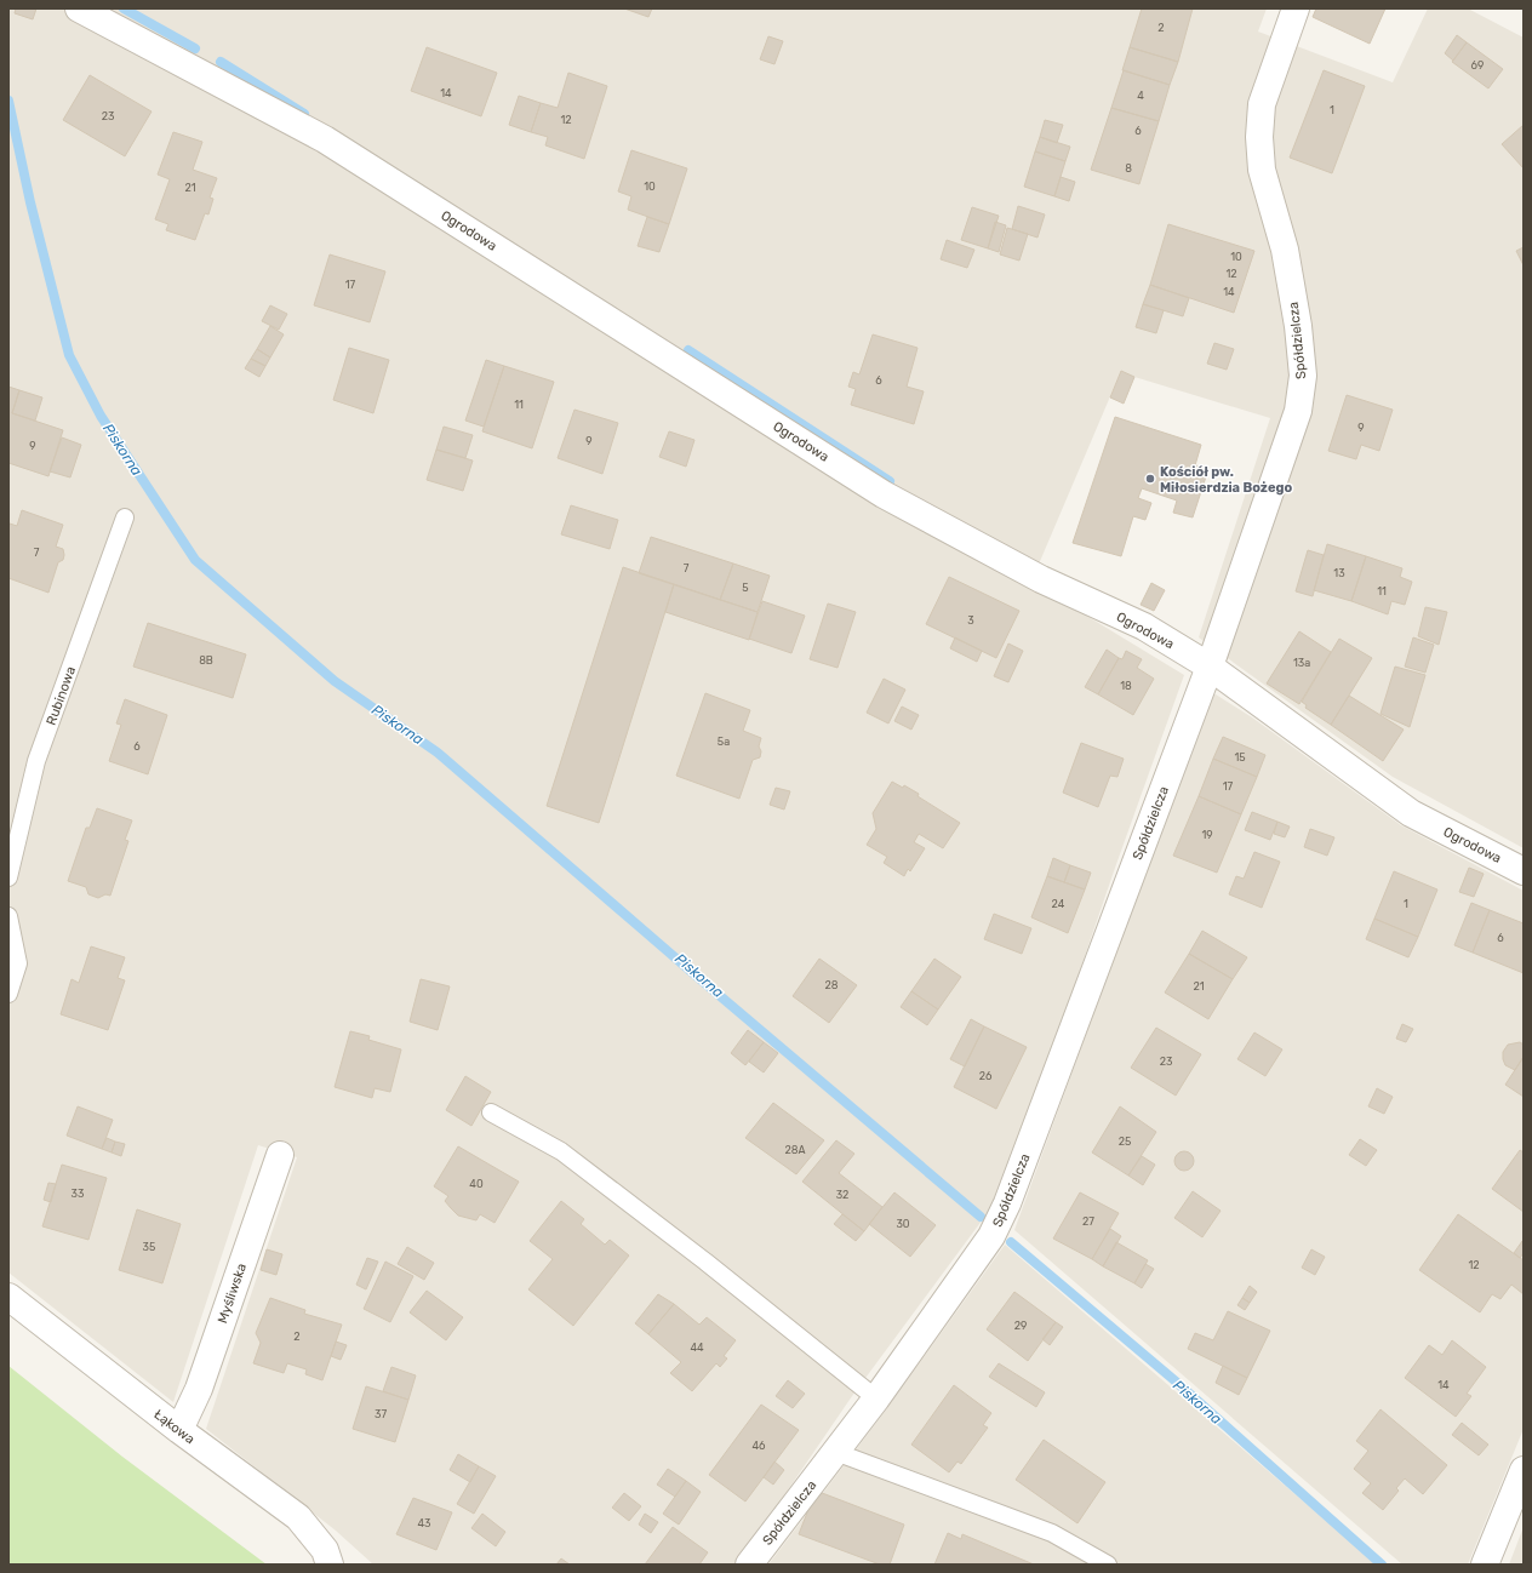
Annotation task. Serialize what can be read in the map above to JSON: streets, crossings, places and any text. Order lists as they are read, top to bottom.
{
  "streets": {
    "street": [
      "Ogrodowa",
      "Spółdzielcza",
      "Myśliwska",
      "Łąkowa"
    ],
    "lane": ["Rubinowa"]
  },
  "crossings": [
    ["Ogrodowa", "Spółdzielcza"],
    ["Myśliwska", "Łąkowa"]
  ],
  "water": ["Piskorna"],
  "places": ["Kościół pw. Miłosierdzia Bożego"],
  "house_numbers": [
    "2",
    "69",
    "14",
    "4",
    "1",
    "23",
    "12",
    "6",
    "8",
    "10",
    "21",
    "10",
    "12",
    "17",
    "14",
    "6",
    "11",
    "9",
    "9",
    "9",
    "7",
    "7",
    "13",
    "5",
    "11",
    "3",
    "8B",
    "13a",
    "18",
    "5a",
    "6",
    "15",
    "17",
    "19",
    "24",
    "1",
    "6",
    "28",
    "21",
    "23",
    "26",
    "25",
    "28A",
    "40",
    "33",
    "32",
    "27",
    "30",
    "35",
    "12",
    "29",
    "2",
    "44",
    "14",
    "37",
    "46",
    "43"
  ]
}
